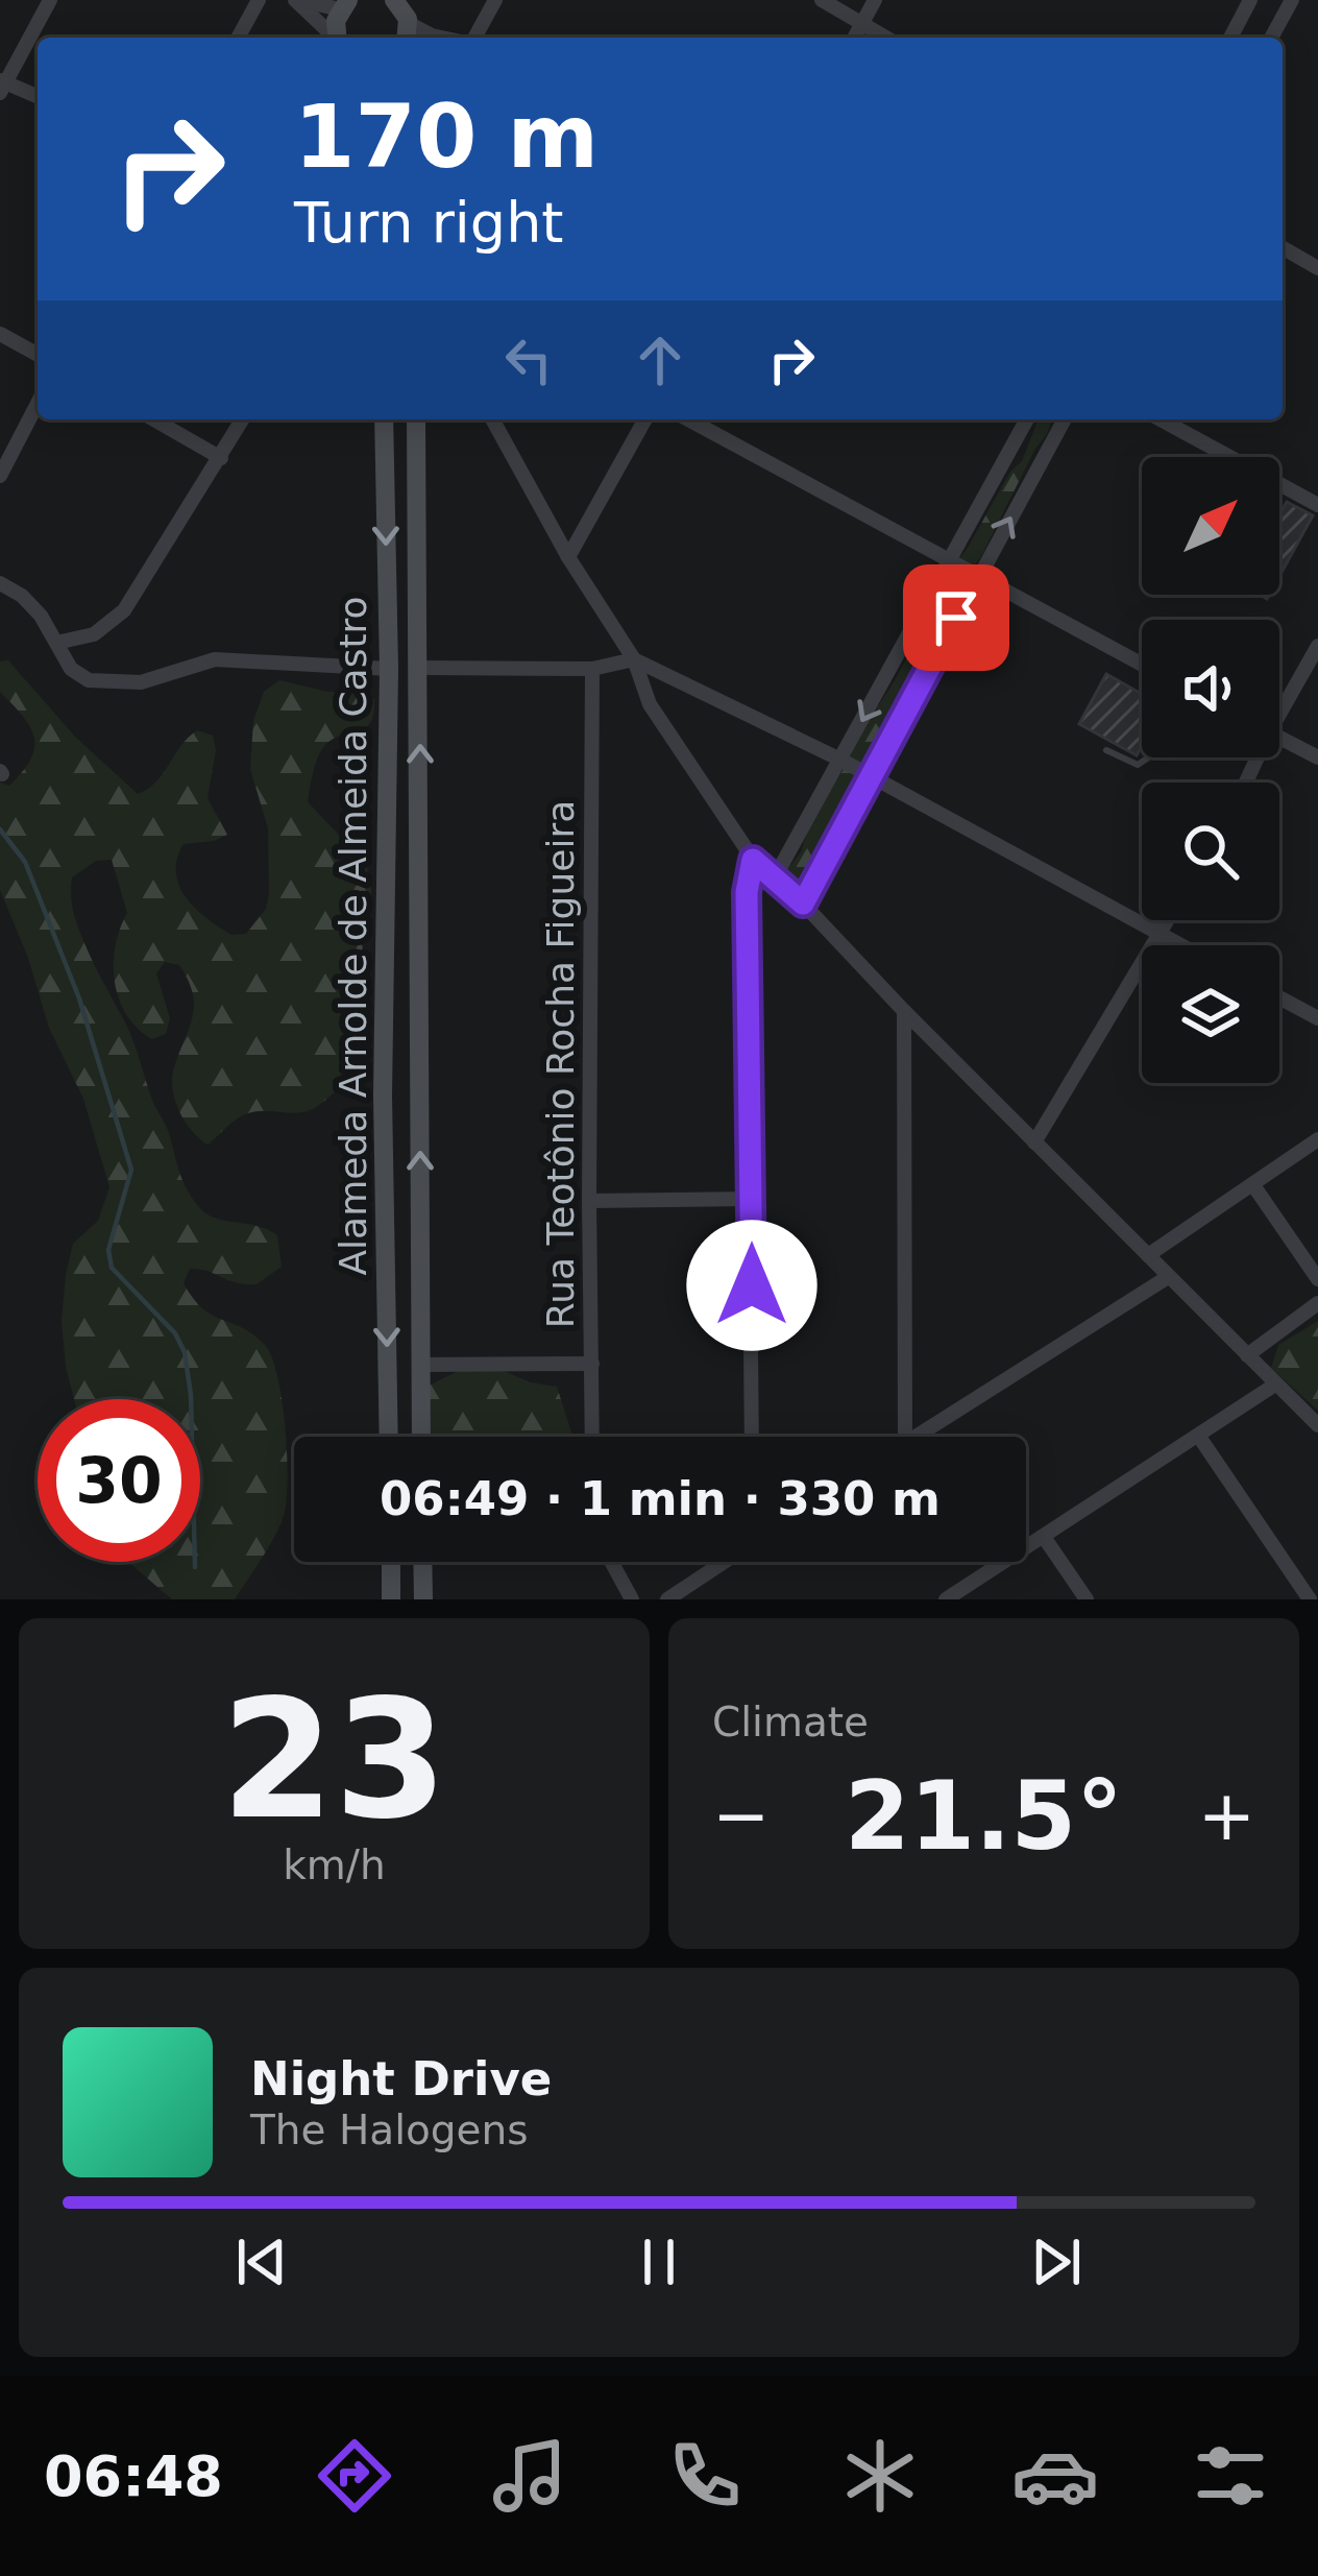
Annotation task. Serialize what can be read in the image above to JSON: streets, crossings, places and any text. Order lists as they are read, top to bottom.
{
  "streets": {
    "main road": ["Alameda Arnolde de Almeida Castro"],
    "street": ["Rua Teotônio Rocha Figueira"]
  },
  "north": "top right",
  "page": {
    "turn": ["170 m", "Turn right"],
    "limit": "30",
    "trip": "06:49 · 1 min · 330 m",
    "tile": [
      ["23", "km/h"],
      "Climate"
    ],
    "heat": ["−", "21.5°", "+"],
    "song": ["Night Drive", "The Halogens"],
    "tabs": "06:48"
  }
}
